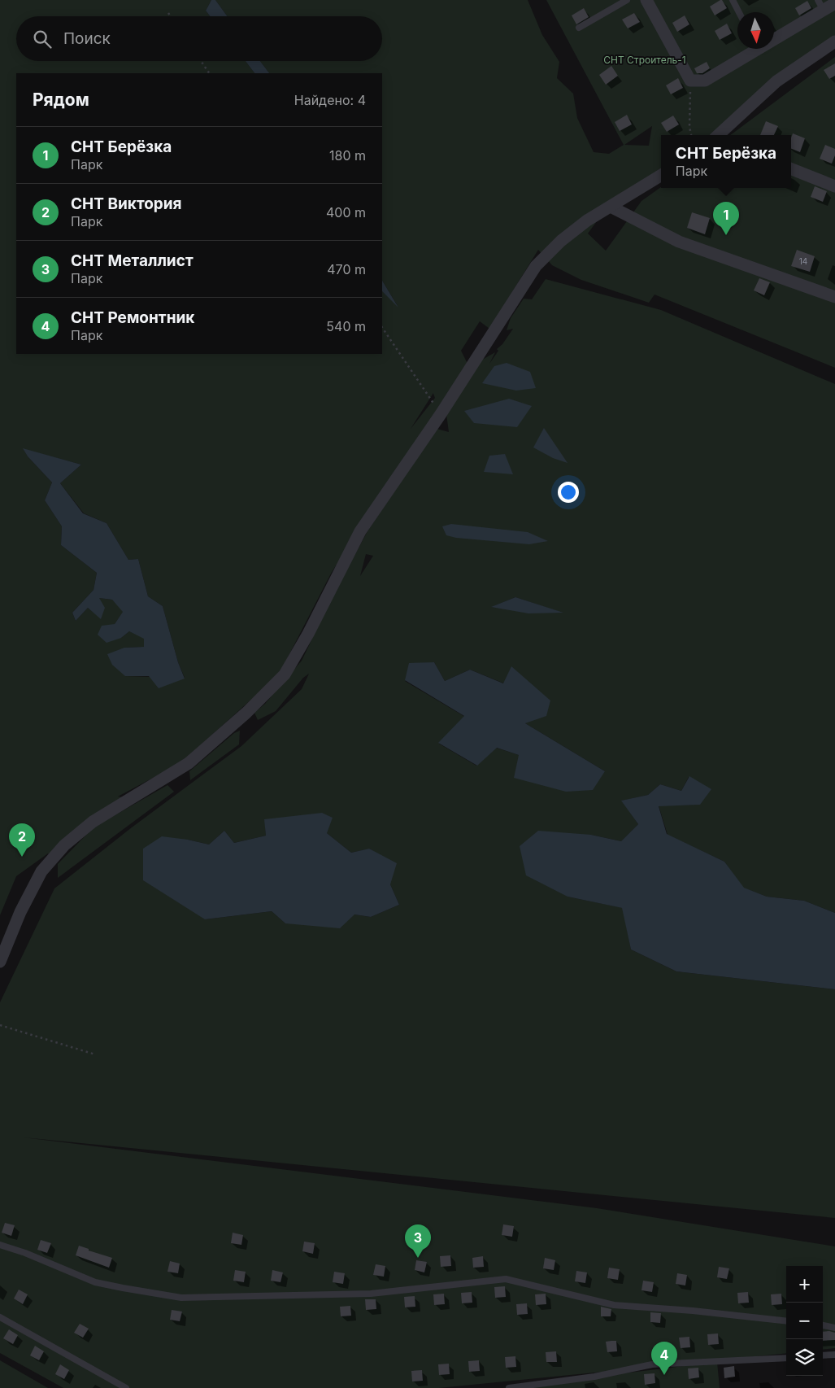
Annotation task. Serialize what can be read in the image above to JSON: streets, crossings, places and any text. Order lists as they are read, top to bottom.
{
  "parks": ["СНТ Строитель-1"],
  "house_numbers": ["14"],
  "north": "bottom",
  "page": {
    "search": "Поиск",
    "heading": ["Рядом", "Найдено: 4"],
    "list": [
      {
        "mark": "1",
        "name": "СНТ Берёзка",
        "note": "Парк",
        "value": "180 m"
      },
      {
        "mark": "2",
        "name": "СНТ Виктория",
        "note": "Парк",
        "value": "400 m"
      },
      {
        "mark": "3",
        "name": "СНТ Металлист",
        "note": "Парк",
        "value": "470 m"
      },
      {
        "mark": "4",
        "name": "СНТ Ремонтник",
        "note": "Парк",
        "value": "540 m"
      }
    ],
    "popup": ["СНТ Берёзка", "Парк"],
    "pins": [
      "1",
      "2",
      "3",
      "4"
    ],
    "map_buttons": ["+", "−"]
  }
}
